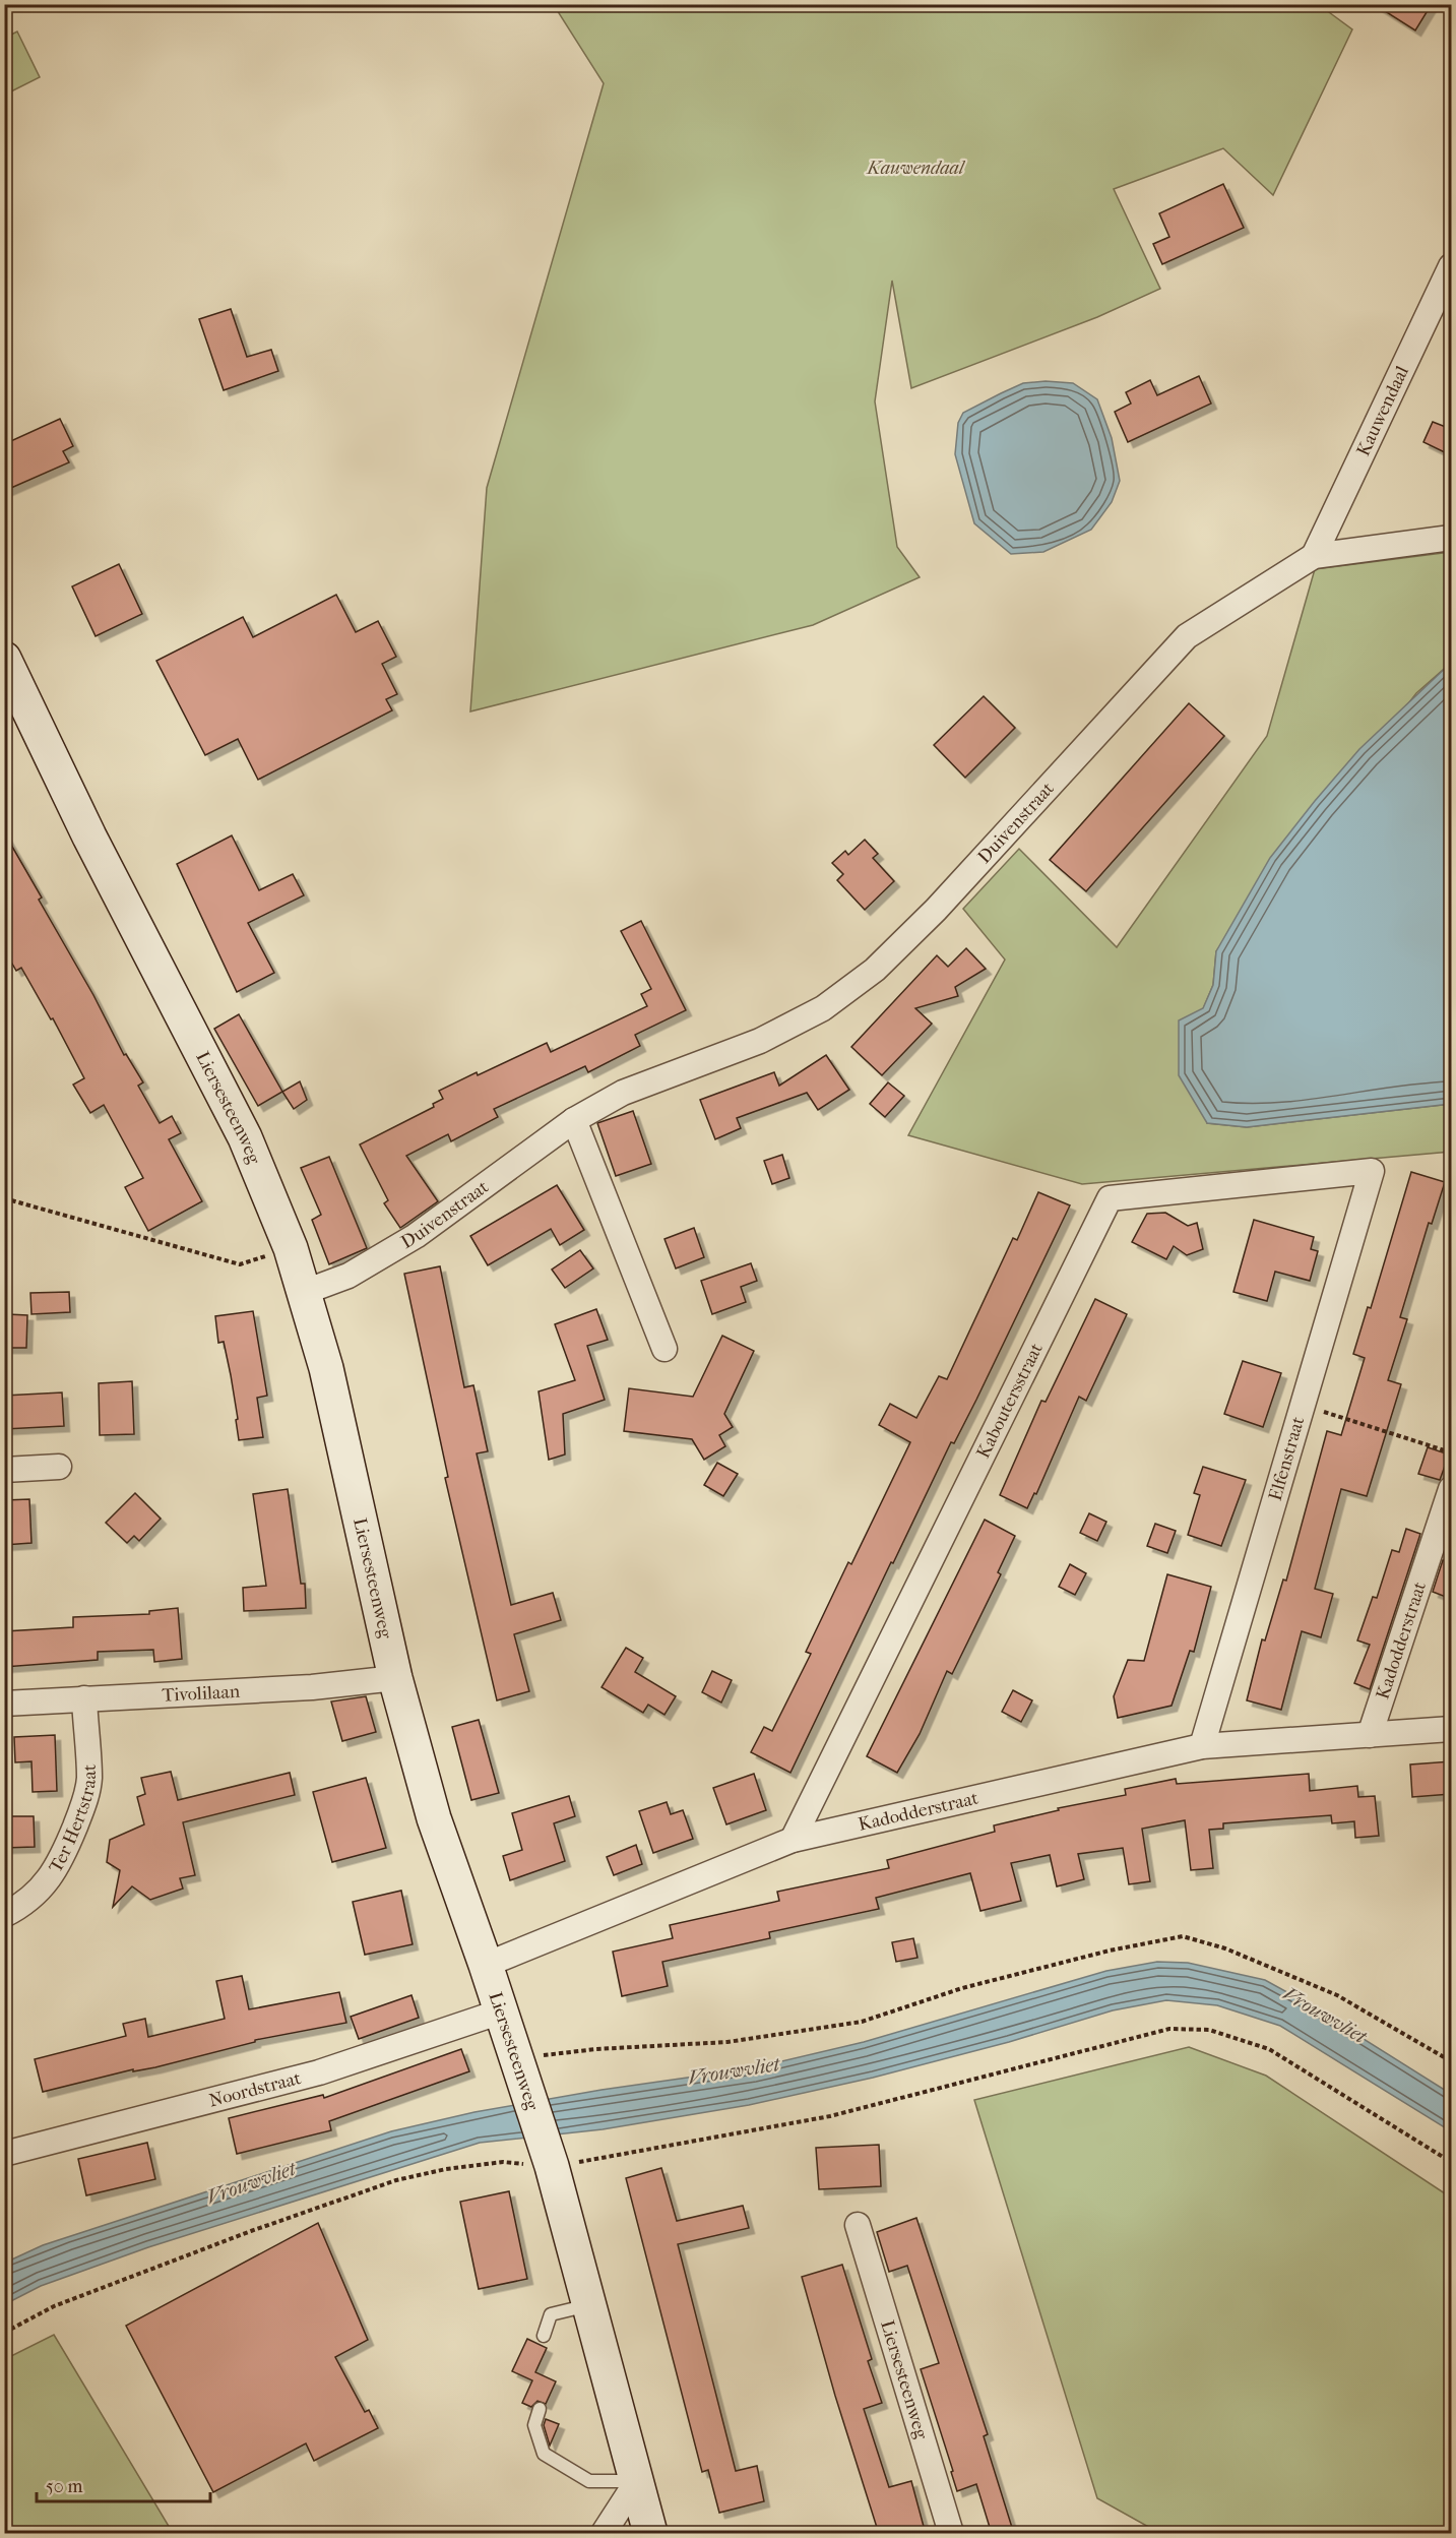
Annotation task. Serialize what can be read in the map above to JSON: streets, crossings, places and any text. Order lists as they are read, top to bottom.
{
  "streets": {
    "main road": ["Liersesteenweg"],
    "street": [
      "Kauwendaal",
      "Duivenstraat",
      "Kaboutersstraat",
      "Elfenstraat",
      "Kadodderstraat",
      "Tivolilaan",
      "Ter Hertstraat",
      "Noordstraat"
    ]
  },
  "crossings": [
    ["Kauwendaal", "Duivenstraat"],
    ["Duivenstraat", "Liersesteenweg"],
    ["Liersesteenweg", "Kadodderstraat"],
    ["Liersesteenweg", "Tivolilaan"],
    ["Liersesteenweg", "Noordstraat"],
    ["Kaboutersstraat", "Elfenstraat"],
    ["Kaboutersstraat", "Kadodderstraat"],
    ["Elfenstraat", "Kadodderstraat"],
    ["Tivolilaan", "Ter Hertstraat"]
  ],
  "water": ["Vrouwvliet"],
  "parks": ["Kauwendaal"],
  "scale_bar": "50 m"
}
